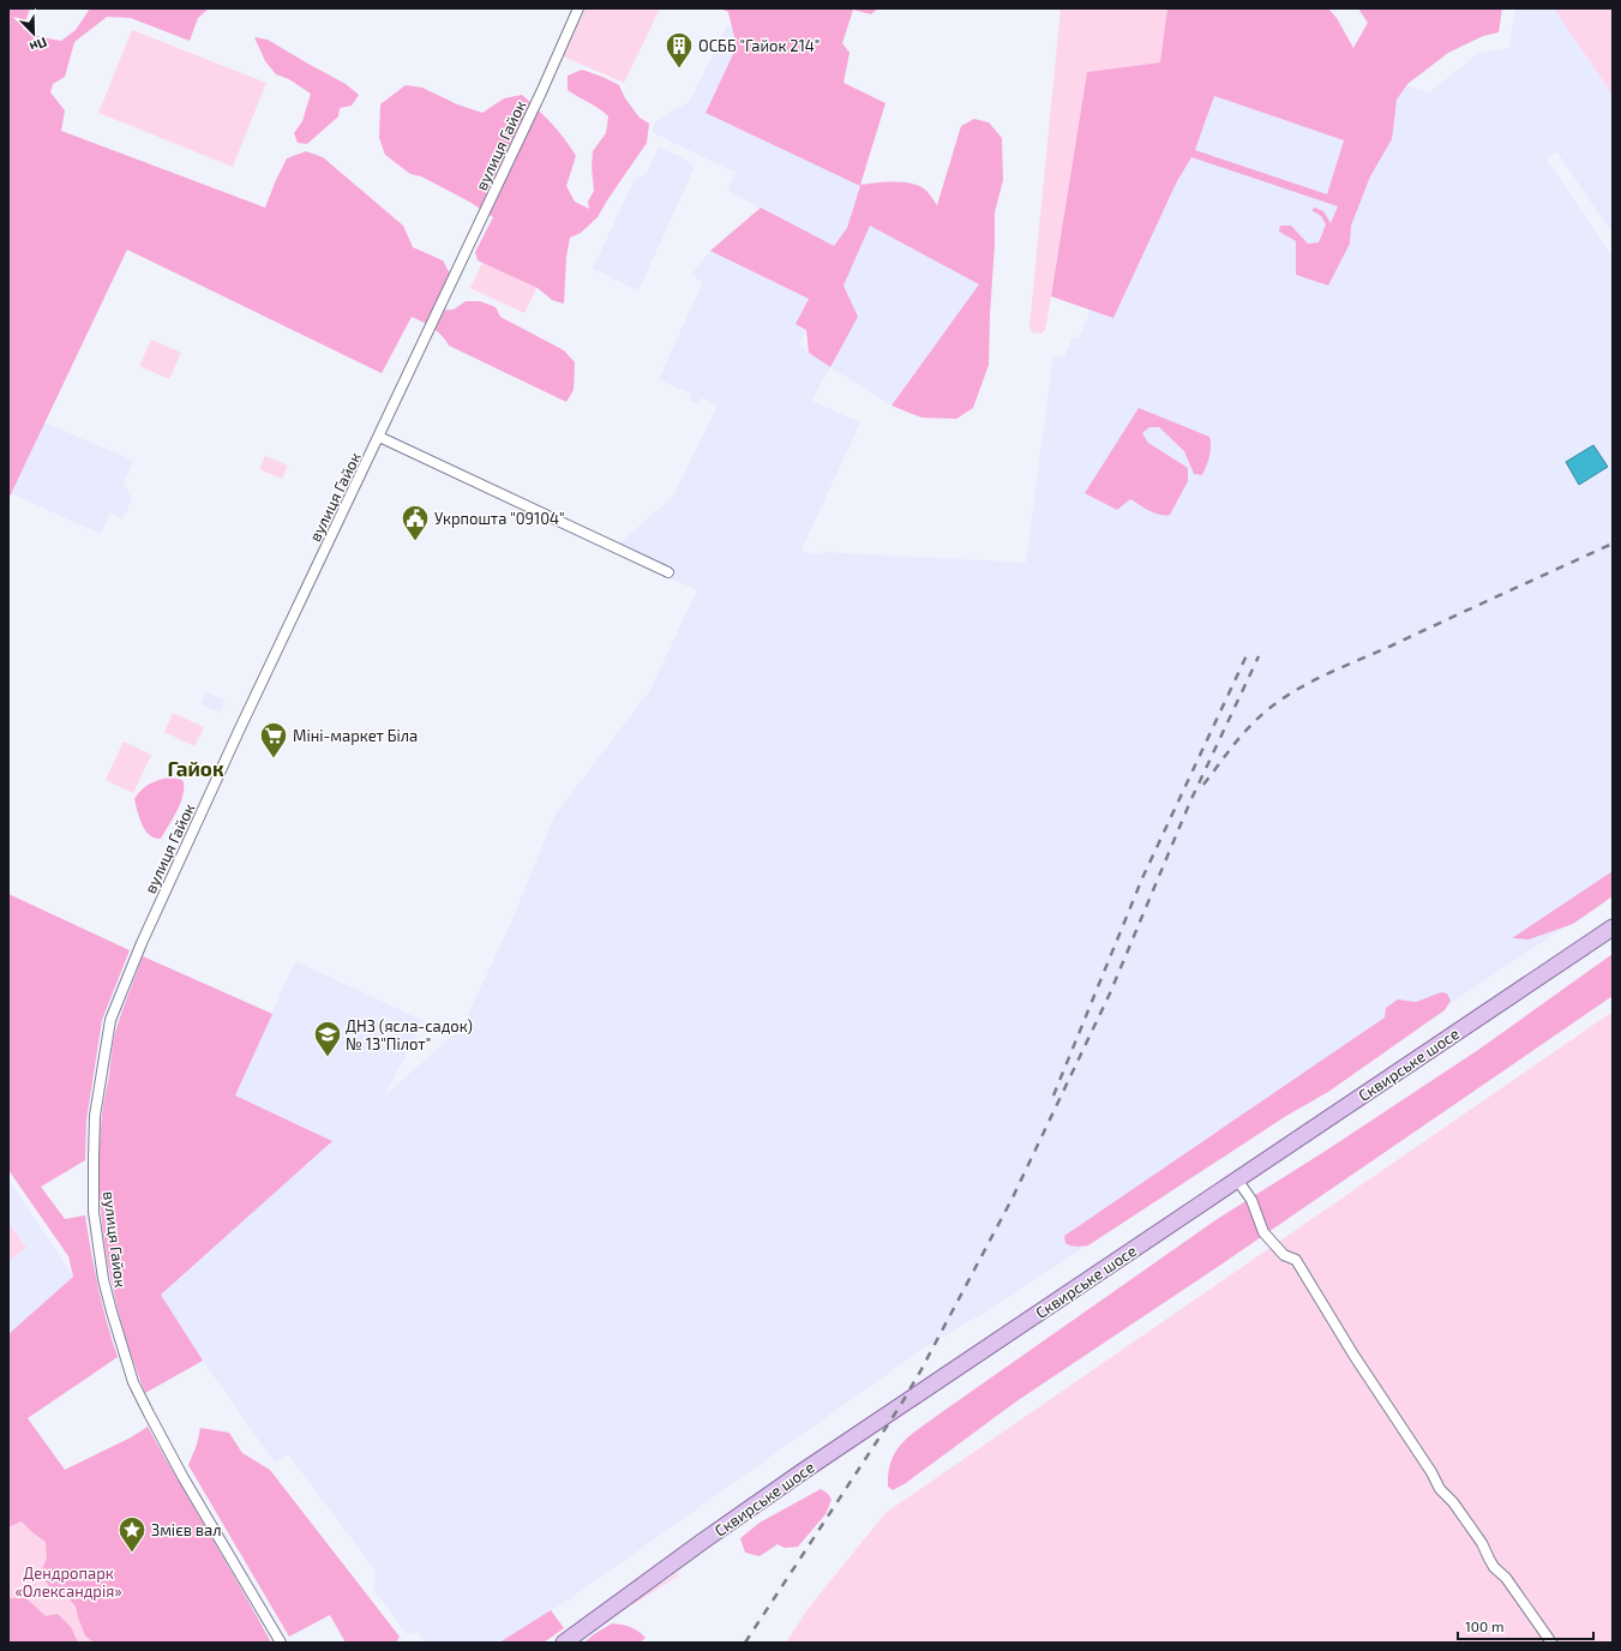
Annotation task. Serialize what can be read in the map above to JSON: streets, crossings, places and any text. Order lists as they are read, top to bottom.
{
  "streets": {
    "main road": ["Сквирське шосе"],
    "street": ["вулиця Гайок"]
  },
  "districts": ["Гайок"],
  "parks": ["Дендропарк «Олександрія»"],
  "places": {
    "building": ["ОСББ \"Гайок 214\""],
    "public building": ["Укрпошта \"09104\""],
    "supermarket": ["Міні-маркет Біла"],
    "school or university": ["ДНЗ (ясла-садок) № 13\"Пілот\""],
    "place": ["Змієв вал"]
  },
  "scale_bar": "100 m",
  "north": "bottom right"
}
